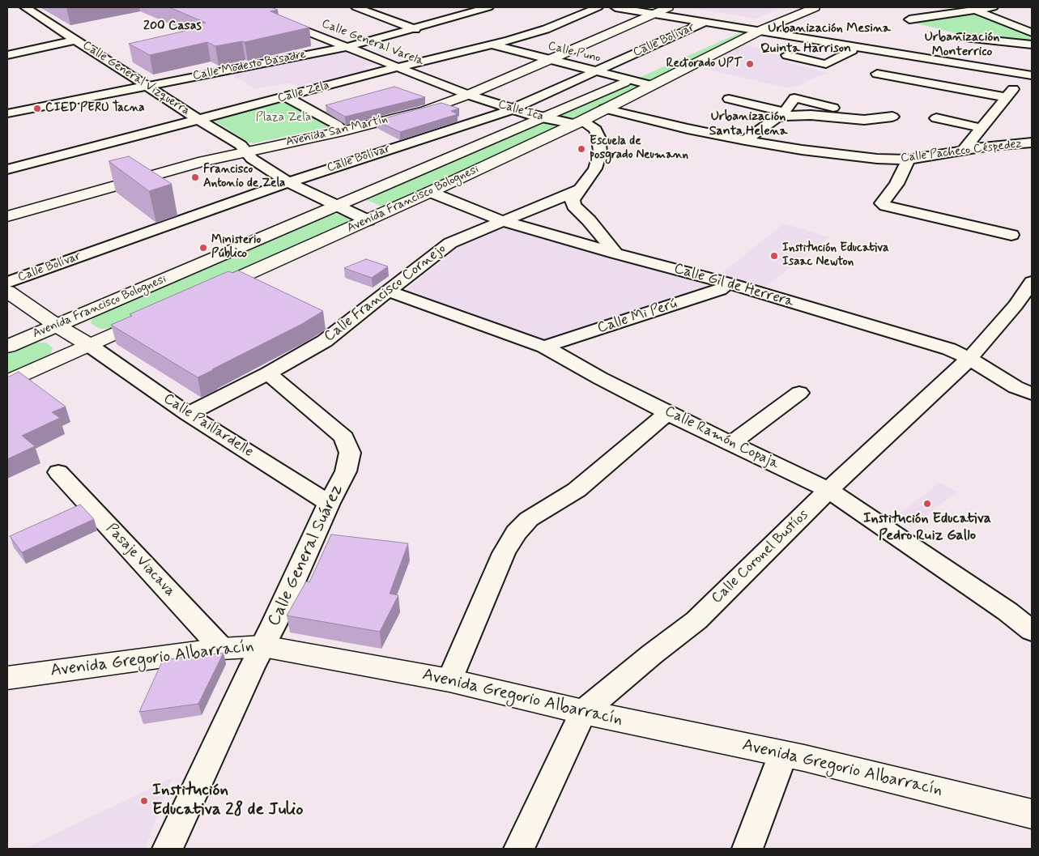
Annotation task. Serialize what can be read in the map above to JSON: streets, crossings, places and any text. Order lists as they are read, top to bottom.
{
  "streets": {
    "main road": ["Avenida San Martín", "Avenida Francisco Bolognesi", "Avenida Gregorio Albarracín"],
    "street": [
      "Calle Bolívar",
      "Calle General Varela",
      "Calle Puno",
      "Calle Modesto Basadre",
      "Calle General Vizquerra",
      "Calle Zela",
      "Calle Ica",
      "Calle Pacheco Céspedez",
      "Calle Gil de Herrera",
      "Calle Francisco Cornejo",
      "Calle Mi Perú",
      "Calle Paillardelle",
      "Calle Ramón Copaja",
      "Calle General Suárez",
      "Calle Coronel Bustíos",
      "Pasaje Viacava"
    ]
  },
  "crossings": [
    ["Calle Bolívar", "Calle Puno"],
    ["Calle Bolívar", "Calle General Vizquerra"],
    ["Calle Bolívar", "Calle Ica"],
    ["Calle General Varela", "Calle Modesto Basadre"],
    ["Calle General Varela", "Calle Zela"],
    ["Calle General Varela", "Calle Ica"],
    ["Calle General Varela", "Avenida San Martín"],
    ["Calle Puno", "Calle Zela"],
    ["Calle Puno", "Avenida San Martín"],
    ["Calle Puno", "Avenida Francisco Bolognesi"],
    ["Calle Modesto Basadre", "Calle General Vizquerra"],
    ["Calle General Vizquerra", "Calle Zela"],
    ["Calle General Vizquerra", "Avenida San Martín"],
    ["Calle General Vizquerra", "Avenida Francisco Bolognesi"],
    ["Calle Ica", "Avenida San Martín"],
    ["Calle Ica", "Avenida Francisco Bolognesi"],
    ["Calle Pacheco Céspedez", "Avenida Francisco Bolognesi"],
    ["Avenida Francisco Bolognesi", "Calle Gil de Herrera"],
    ["Calle Gil de Herrera", "Calle Francisco Cornejo"],
    ["Calle Gil de Herrera", "Calle Mi Perú"],
    ["Calle Gil de Herrera", "Calle Coronel Bustíos"],
    ["Calle Francisco Cornejo", "Calle Paillardelle"],
    ["Calle Francisco Cornejo", "Calle Ramón Copaja"],
    ["Calle Francisco Cornejo", "Calle General Suárez"],
    ["Calle Mi Perú", "Calle Ramón Copaja"],
    ["Calle Paillardelle", "Calle General Suárez"],
    ["Calle Ramón Copaja", "Calle Coronel Bustíos"],
    ["Calle General Suárez", "Avenida Gregorio Albarracín"],
    ["Calle Coronel Bustíos", "Avenida Gregorio Albarracín"],
    ["Pasaje Viacava", "Avenida Gregorio Albarracín"]
  ],
  "districts": [
    "200 Casas",
    "Urbanización Mesina",
    "Urbanización Monterrico",
    "Quinta Harrison",
    "Urbanización Santa Helena"
  ],
  "parks": ["Plaza Zela"],
  "places": [
    "Rectorado UPT",
    "CIED PERU Tacna",
    "Escuela de posgrado Neumann",
    "Francisco Antonio de Zela",
    "Ministerio Público",
    "Institución Educativa Isaac Newton",
    "Institución Educativa Pedro Ruiz Gallo",
    "Institución Educativa 28 de Julio"
  ]
}
